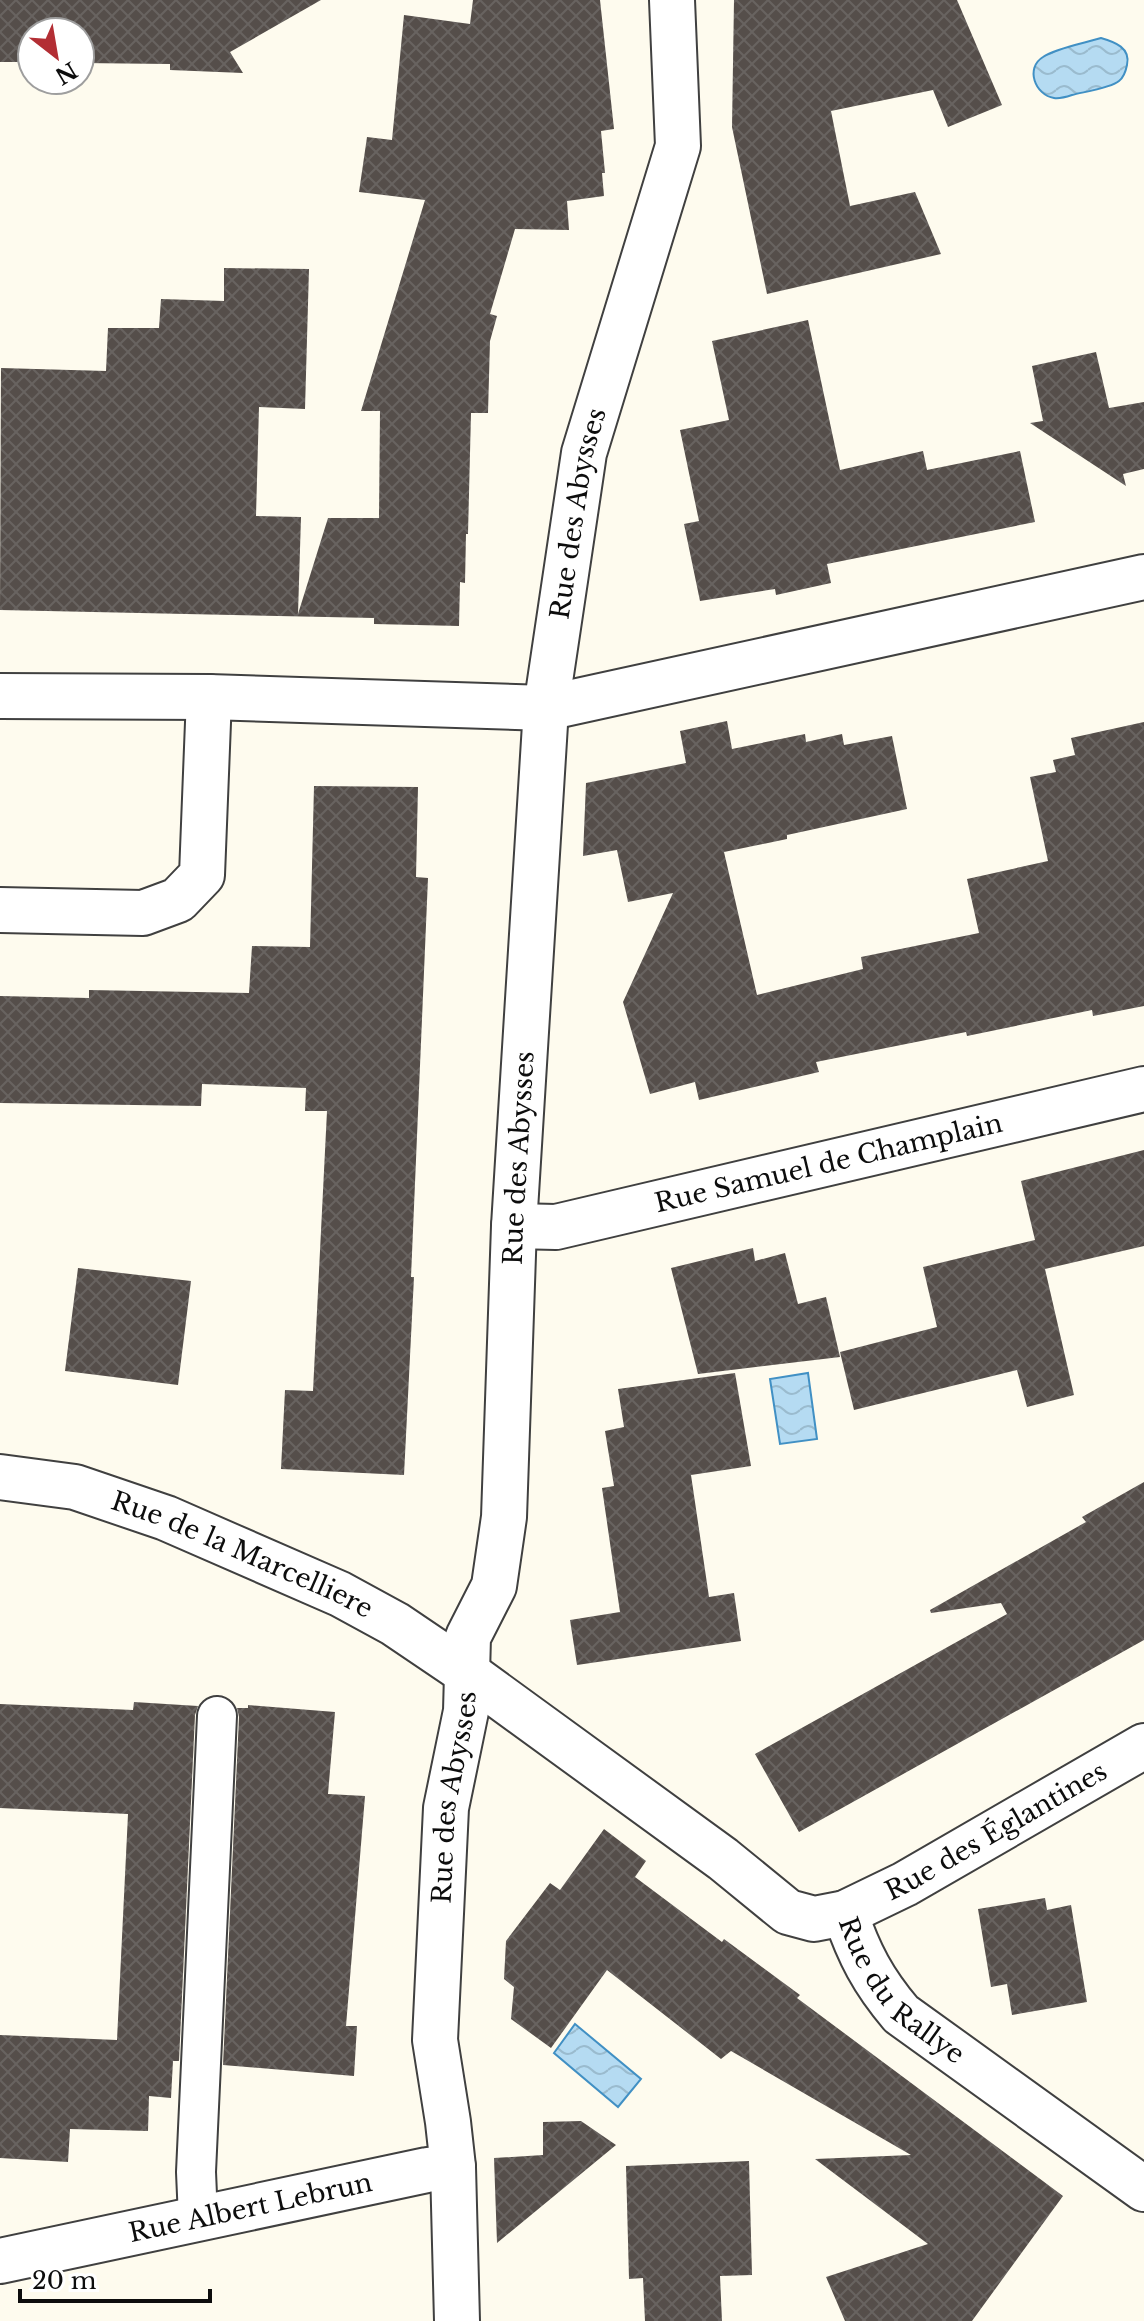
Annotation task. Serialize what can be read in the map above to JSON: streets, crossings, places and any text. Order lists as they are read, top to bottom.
{
  "streets": {
    "street": [
      "Rue des Abysses",
      "Rue Samuel de Champlain",
      "Rue de la Marcelliere",
      "Rue des Églantines",
      "Rue du Rallye",
      "Rue Albert Lebrun"
    ]
  },
  "crossings": [
    ["Rue des Abysses", "Rue Samuel de Champlain"],
    ["Rue des Abysses", "Rue de la Marcelliere"],
    ["Rue des Abysses", "Rue du Rallye"],
    ["Rue des Abysses", "Rue Albert Lebrun"],
    ["Rue de la Marcelliere", "Rue du Rallye"],
    ["Rue des Églantines", "Rue du Rallye"]
  ],
  "scale_bar": "20 m",
  "north": "bottom right"
}
